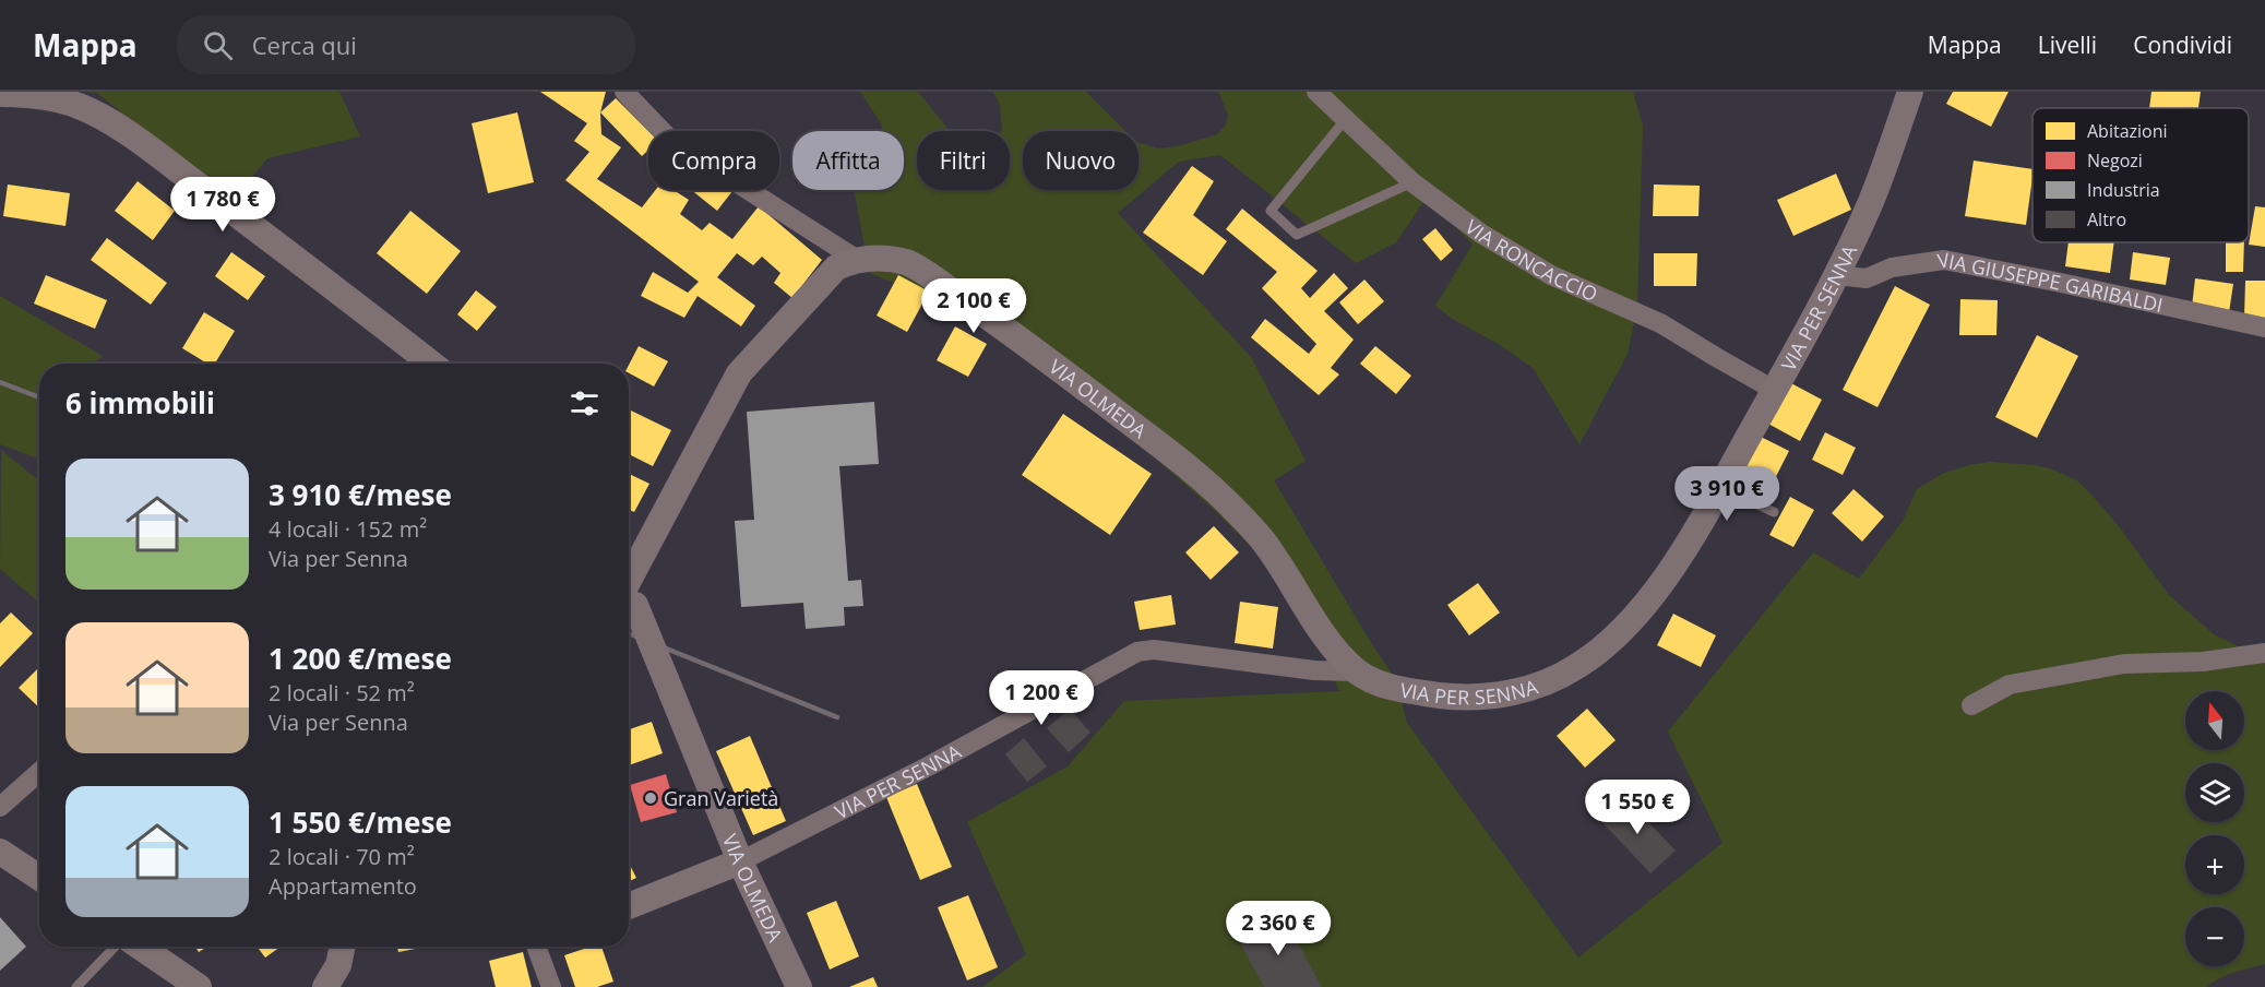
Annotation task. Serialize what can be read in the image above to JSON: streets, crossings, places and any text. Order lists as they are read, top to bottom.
{
  "streets": {
    "street": [
      "VIA RONCACCIO",
      "VIA GIUSEPPE GARIBALDI",
      "VIA PER SENNA",
      "VIA OLMEDA"
    ]
  },
  "crossings": [
    ["VIA RONCACCIO", "VIA PER SENNA"],
    ["VIA GIUSEPPE GARIBALDI", "VIA PER SENNA"],
    ["VIA PER SENNA", "VIA OLMEDA"]
  ],
  "places": ["Gran Varietà"],
  "legend": [
    "Abitazioni",
    "Negozi",
    "Industria",
    "Altro"
  ],
  "north": "top",
  "page": {
    "header": "Mappa",
    "search": "Cerca qui",
    "nav": ["Mappa", "Livelli", "Condividi"],
    "chip": [
      "Compra",
      "Affitta",
      "Filtri",
      "Nuovo"
    ],
    "price": [
      "1 780 €",
      "2 100 €",
      "3 910 €",
      "1 200 €",
      "1 550 €",
      "2 360 €"
    ],
    "heading": "6 immobili",
    "list": [
      {
        "name": "3 910 €/mese",
        "note": "4 locali · 152 m² · Via per Senna"
      },
      {
        "name": "1 200 €/mese",
        "note": "2 locali · 52 m² · Via per Senna"
      },
      {
        "name": "1 550 €/mese",
        "note": "2 locali · 70 m² · Appartamento"
      }
    ],
    "map_buttons": ["+", "−"]
  }
}
